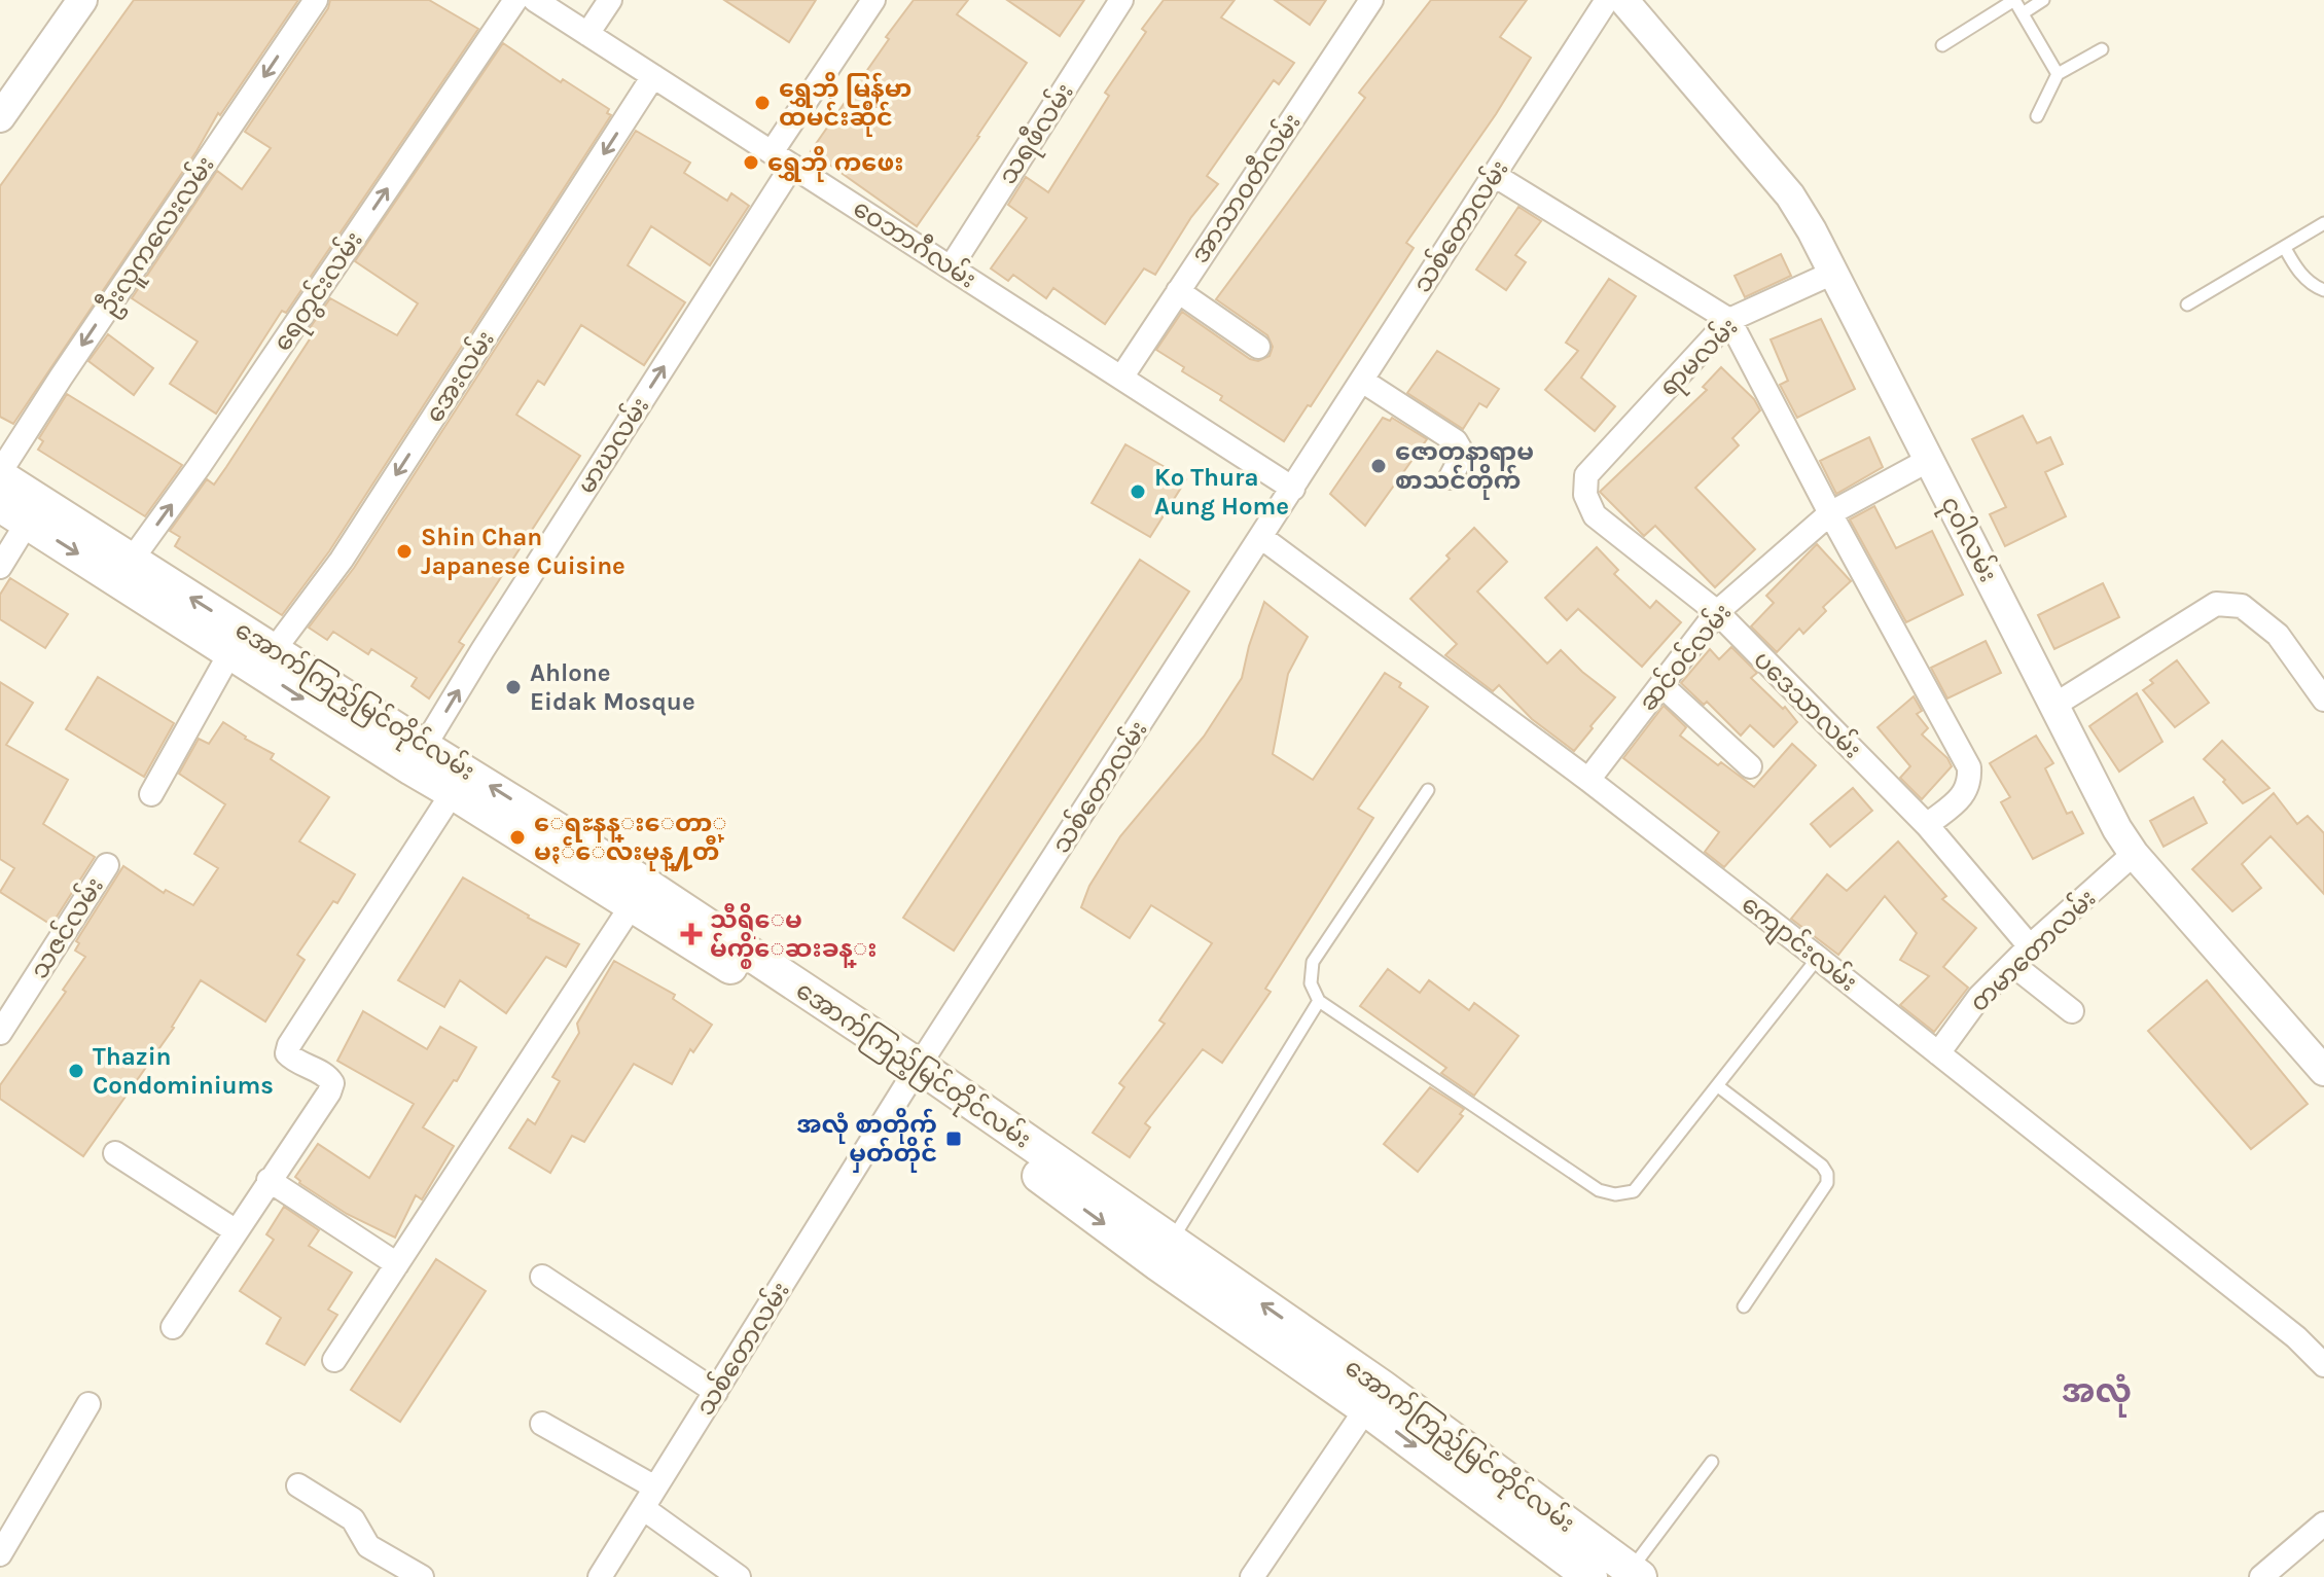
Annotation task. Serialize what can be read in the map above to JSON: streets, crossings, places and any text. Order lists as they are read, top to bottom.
{
  "streets": {
    "main road": ["အောက်ကြည့်မြင်တိုင်လမ်း"],
    "street": [
      "သရဖီလမ်း",
      "အာသာဝတီလမ်း",
      "သစ်တောလမ်း",
      "ဦးလူကလေးလမ်း",
      "ဝေဘာဂီလမ်း",
      "ရေတွင်းလမ်း",
      "ရာမလမ်း",
      "အေးလမ်း",
      "မာဃလမ်း",
      "ငုဝါလမ်း",
      "ဆင်ဝင်လမ်း",
      "ပဒေသာလမ်း",
      "သဇင်လမ်း",
      "ကျောင်းလမ်း",
      "တမာတောလမ်း"
    ]
  },
  "crossings": [
    ["သရဖီလမ်း", "ဝေဘာဂီလမ်း"],
    ["အာသာဝတီလမ်း", "ဝေဘာဂီလမ်း"],
    ["သစ်တောလမ်း", "ဝေဘာဂီလမ်း"],
    ["သစ်တောလမ်း", "အောက်ကြည့်မြင်တိုင်လမ်း"],
    ["သစ်တောလမ်း", "ကျောင်းလမ်း"],
    ["ဦးလူကလေးလမ်း", "အောက်ကြည့်မြင်တိုင်လမ်း"],
    ["ဝေဘာဂီလမ်း", "အေးလမ်း"],
    ["ဝေဘာဂီလမ်း", "မာဃလမ်း"],
    ["ရေတွင်းလမ်း", "အောက်ကြည့်မြင်တိုင်လမ်း"],
    ["ရာမလမ်း", "ငုဝါလမ်း"],
    ["ရာမလမ်း", "ပဒေသာလမ်း"],
    ["အေးလမ်း", "အောက်ကြည့်မြင်တိုင်လမ်း"],
    ["မာဃလမ်း", "အောက်ကြည့်မြင်တိုင်လမ်း"],
    ["ငုဝါလမ်း", "ဆင်ဝင်လမ်း"],
    ["ငုဝါလမ်း", "တမာတောလမ်း"],
    ["ဆင်ဝင်လမ်း", "ပဒေသာလမ်း"],
    ["ဆင်ဝင်လမ်း", "ကျောင်းလမ်း"],
    ["ပဒေသာလမ်း", "တမာတောလမ်း"],
    ["ကျောင်းလမ်း", "တမာတောလမ်း"]
  ],
  "one_way": [
    "ဦးလူကလေးလမ်း",
    "ရေတွင်းလမ်း",
    "အေးလမ်း",
    "မာဃလမ်း"
  ],
  "districts": ["အလုံ"],
  "places": {
    "other": [
      "ရွှေဘို မြန်မာ ထမင်းဆိုင်",
      "ရွှေဘို ကဖေး",
      "ဇောတနာရာမ စာသင်တိုက်",
      "Ko Thura Aung Home",
      "Shin Chan Japanese Cuisine",
      "Ahlone Eidak Mosque",
      "ေရႊနန္းေတာ္ မႏၲေလးမုန္႔တီ",
      "Thazin Condominiums"
    ],
    "health": ["သီရိေမ မ်က္စိေဆးခန္း"],
    "transit": ["အလုံ စာတိုက် မှတ်တိုင်"]
  }
}
